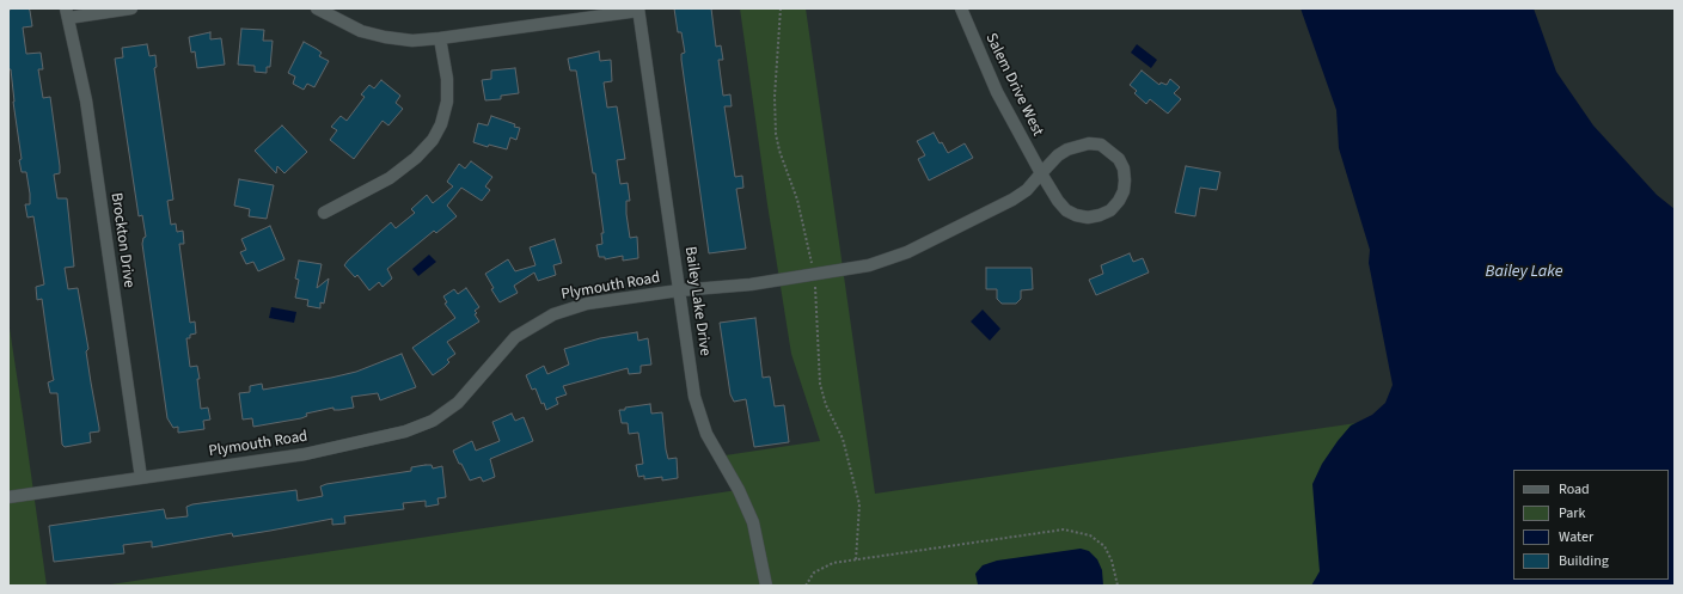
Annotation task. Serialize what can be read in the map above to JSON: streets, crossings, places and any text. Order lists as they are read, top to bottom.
{
  "streets": {
    "street": [
      "Salem Drive West",
      "Brockton Drive",
      "Plymouth Road",
      "Bailey Lake Drive"
    ]
  },
  "crossings": [
    ["Salem Drive West", "Plymouth Road"],
    ["Brockton Drive", "Plymouth Road"],
    ["Plymouth Road", "Bailey Lake Drive"]
  ],
  "water": ["Bailey Lake"],
  "legend": [
    "Road",
    "Park",
    "Water",
    "Building"
  ]
}
